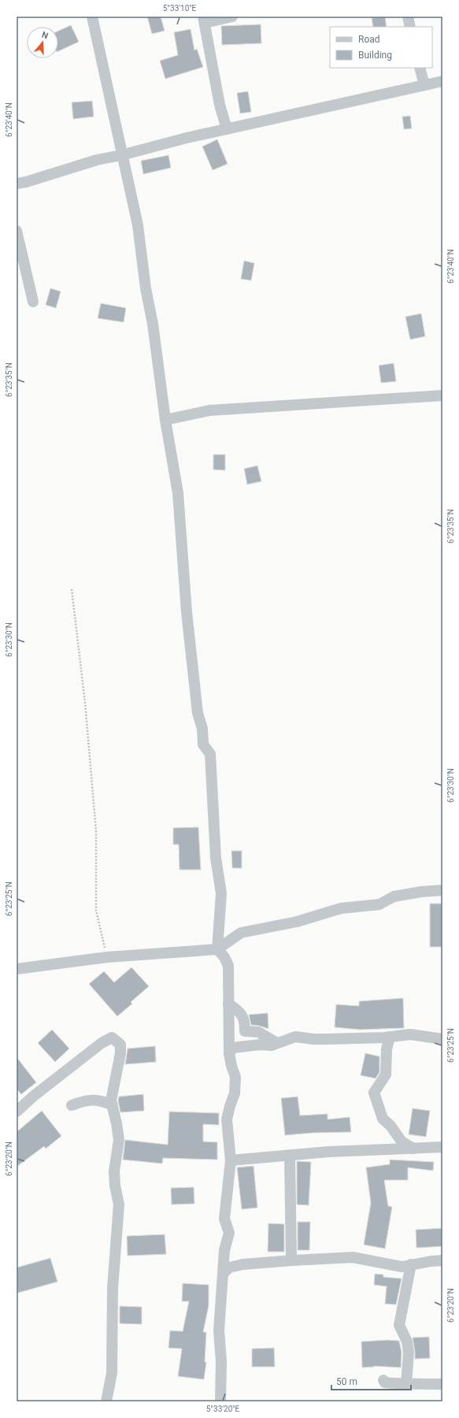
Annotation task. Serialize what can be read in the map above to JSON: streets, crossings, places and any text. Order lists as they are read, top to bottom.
{
  "legend": ["Road", "Building"],
  "scale_bar": "50 m",
  "north": "top",
  "coordinates": [
    "5°33'10\"E",
    "6°23'40\"N",
    "6°23'35\"N",
    "6°23'30\"N",
    "6°23'25\"N",
    "6°23'20\"N",
    "5°33'20\"E"
  ]
}
